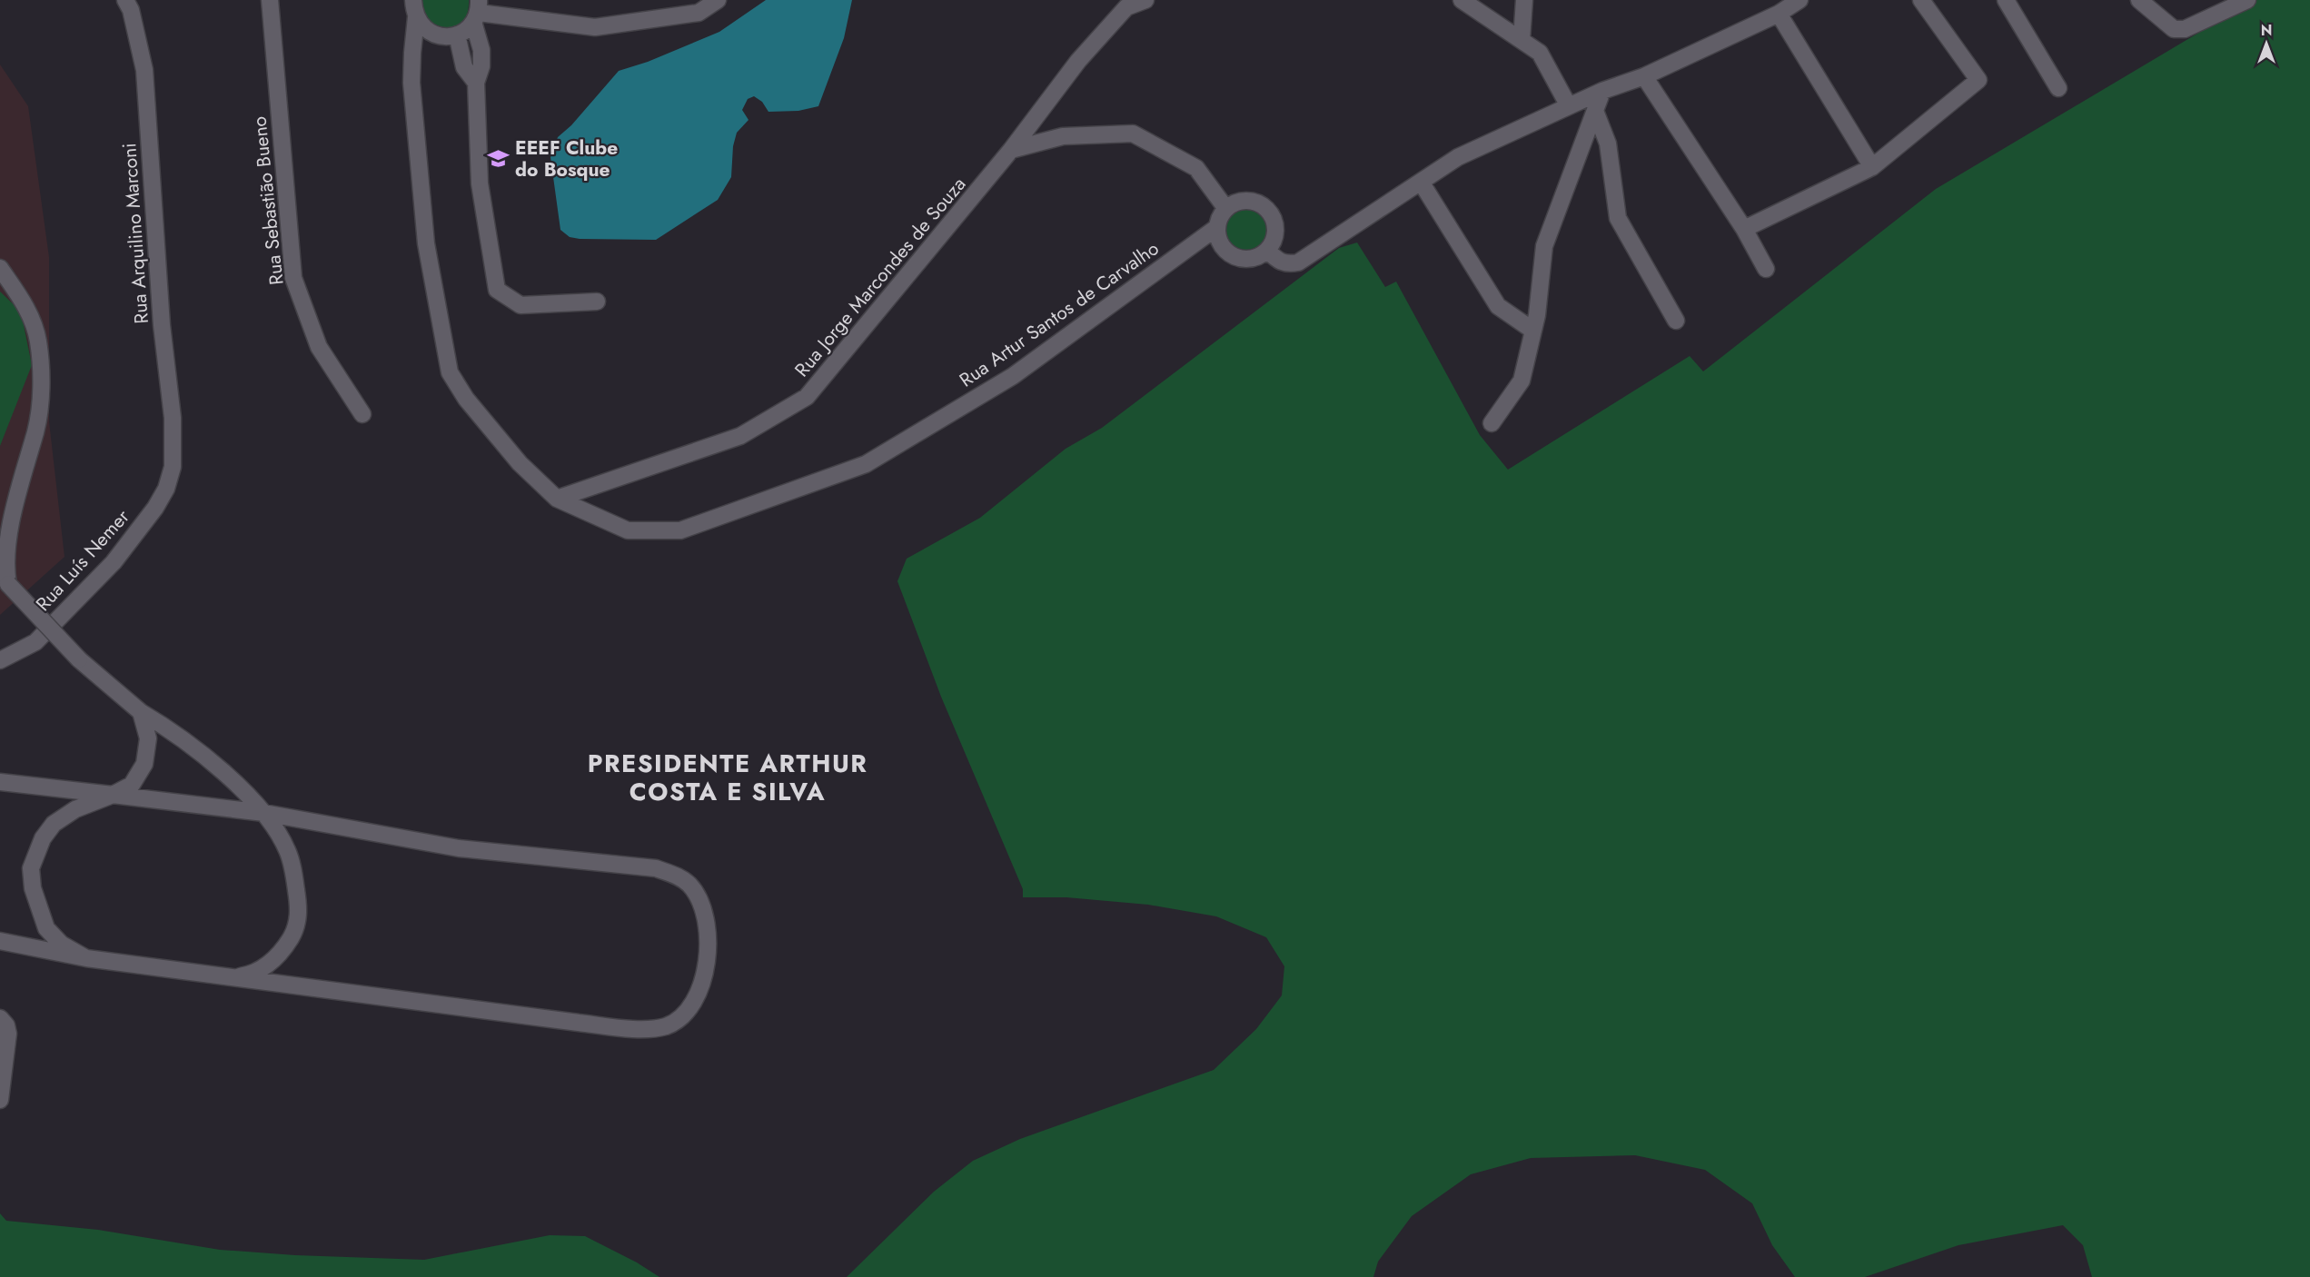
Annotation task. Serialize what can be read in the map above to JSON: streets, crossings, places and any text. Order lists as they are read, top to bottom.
{
  "streets": {
    "street": [
      "Rua Sebastião Bueno",
      "Rua Arquilino Marconi",
      "Rua Jorge Marcondes de Souza",
      "Rua Artur Santos de Carvalho",
      "Rua Luís Nemer"
    ]
  },
  "crossings": [
    ["Rua Arquilino Marconi", "Rua Luís Nemer"],
    ["Rua Jorge Marcondes de Souza", "Rua Artur Santos de Carvalho"]
  ],
  "districts": ["PRESIDENTE ARTHUR COSTA E SILVA"],
  "places": {
    "school or university": ["EEEF Clube do Bosque"]
  },
  "north": "top"
}
